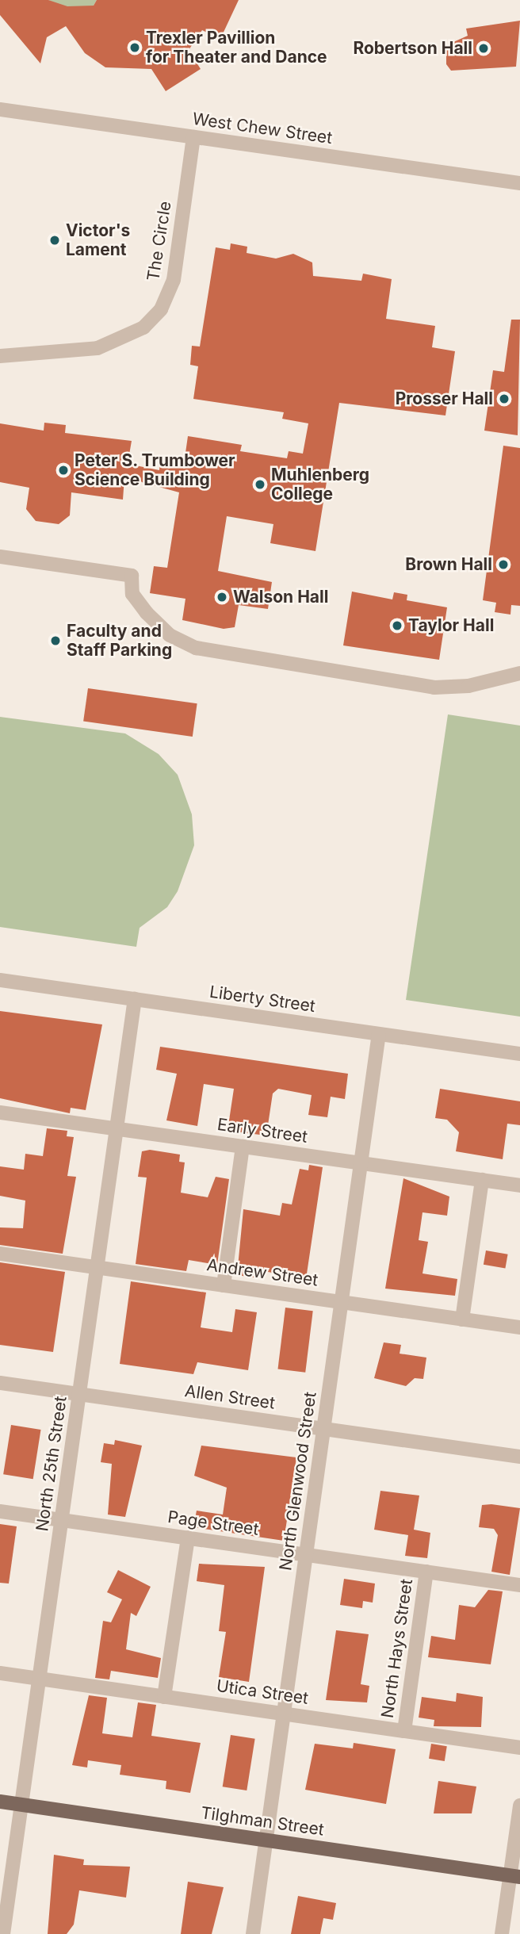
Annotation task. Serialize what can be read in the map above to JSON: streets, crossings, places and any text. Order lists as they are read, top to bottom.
{
  "streets": {
    "main road": ["Tilghman Street"],
    "street": [
      "West Chew Street",
      "The Circle",
      "Liberty Street",
      "Early Street",
      "Andrew Street",
      "Allen Street",
      "North 25th Street",
      "North Glenwood Street",
      "Page Street",
      "North Hays Street",
      "Utica Street"
    ]
  },
  "crossings": [
    ["West Chew Street", "The Circle"],
    ["Liberty Street", "North 25th Street"],
    ["Liberty Street", "North Glenwood Street"],
    ["Early Street", "North 25th Street"],
    ["Early Street", "North Glenwood Street"],
    ["Andrew Street", "North 25th Street"],
    ["Andrew Street", "North Glenwood Street"],
    ["Allen Street", "North 25th Street"],
    ["Allen Street", "North Glenwood Street"],
    ["North 25th Street", "Page Street"],
    ["North 25th Street", "Utica Street"],
    ["North 25th Street", "Tilghman Street"],
    ["North Glenwood Street", "Page Street"],
    ["North Glenwood Street", "Utica Street"],
    ["North Glenwood Street", "Tilghman Street"],
    ["Page Street", "North Hays Street"],
    ["North Hays Street", "Utica Street"]
  ],
  "places": [
    "Trexler Pavillion for Theater and Dance",
    "Robertson Hall",
    "Victor's Lament",
    "Prosser Hall",
    "Peter S. Trumbower Science Building",
    "Muhlenberg College",
    "Brown Hall",
    "Walson Hall",
    "Taylor Hall",
    "Faculty and Staff Parking"
  ]
}
